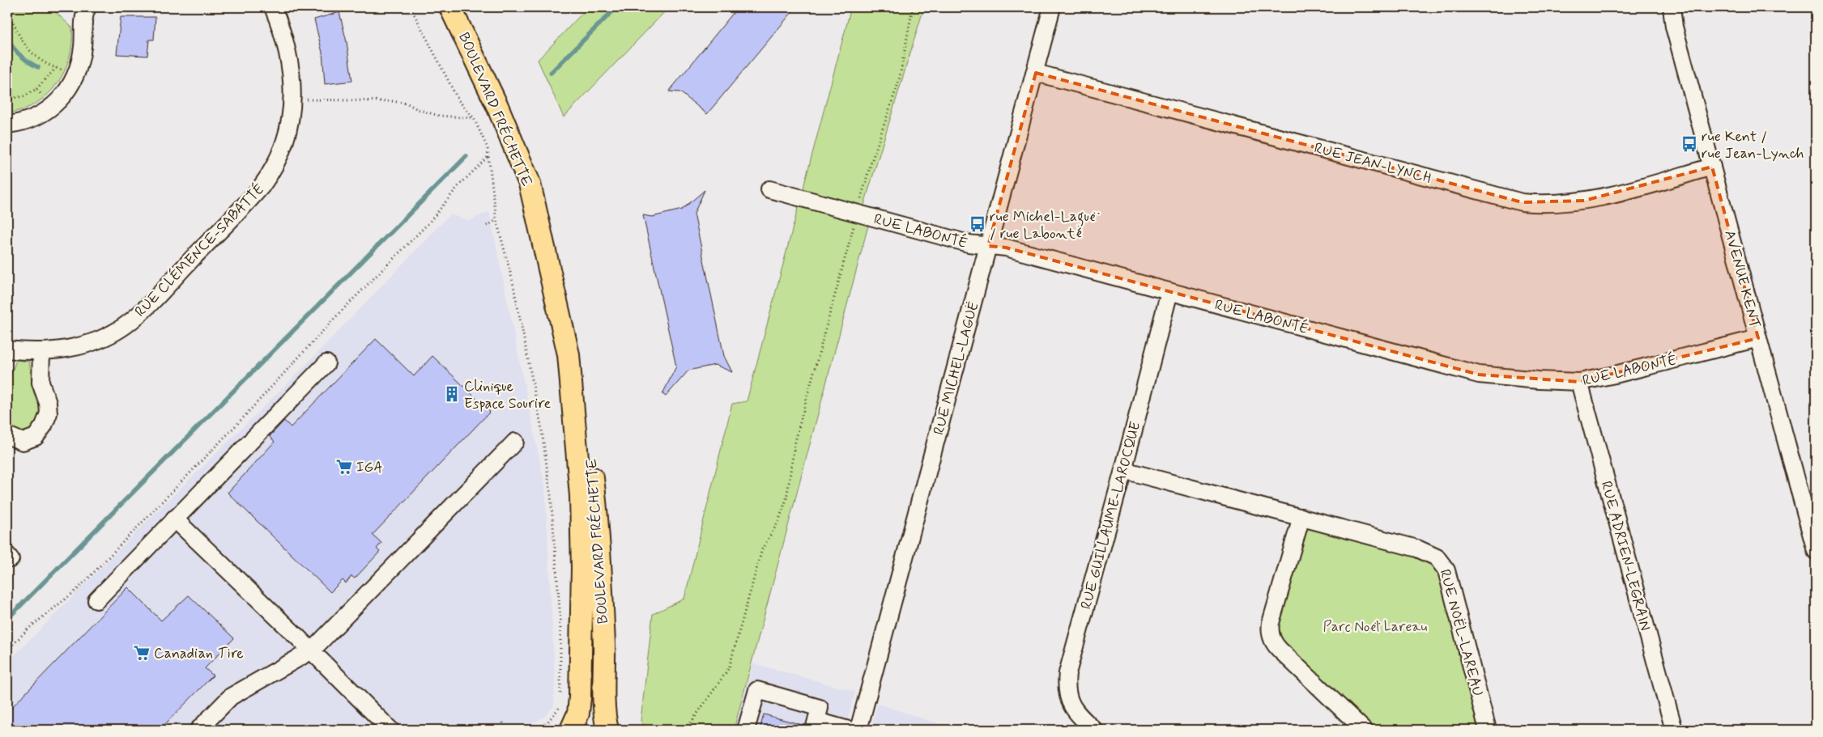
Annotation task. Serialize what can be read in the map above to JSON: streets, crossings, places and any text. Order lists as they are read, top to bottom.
{
  "streets": {
    "main road": ["BOULEVARD FRÉCHETTE"],
    "street": [
      "RUE JEAN-LYNCH",
      "RUE LABONTÉ",
      "RUE CLÉMENCE-SABATTÉ",
      "AVENUE KENT",
      "RUE MICHEL-LAGUË",
      "RUE GUILLAUME-LAROCQUE",
      "RUE ADRIEN-LEGRAIN",
      "RUE NOËL-LAREAU"
    ]
  },
  "crossings": [
    ["RUE JEAN-LYNCH", "AVENUE KENT"],
    ["RUE JEAN-LYNCH", "RUE MICHEL-LAGUË"],
    ["RUE LABONTÉ", "AVENUE KENT"],
    ["RUE LABONTÉ", "RUE MICHEL-LAGUË"],
    ["RUE LABONTÉ", "RUE GUILLAUME-LAROCQUE"],
    ["RUE LABONTÉ", "RUE ADRIEN-LEGRAIN"],
    ["RUE GUILLAUME-LAROCQUE", "RUE NOËL-LAREAU"]
  ],
  "parks": ["Parc Noël Lareau"],
  "places": {
    "bus stop": ["rue Kent / rue Jean-Lynch", "rue Michel-Laguë / rue Labonté"],
    "building": ["Clinique Espace Sourire"],
    "supermarket": ["IGA", "Canadian Tire"]
  }
}
